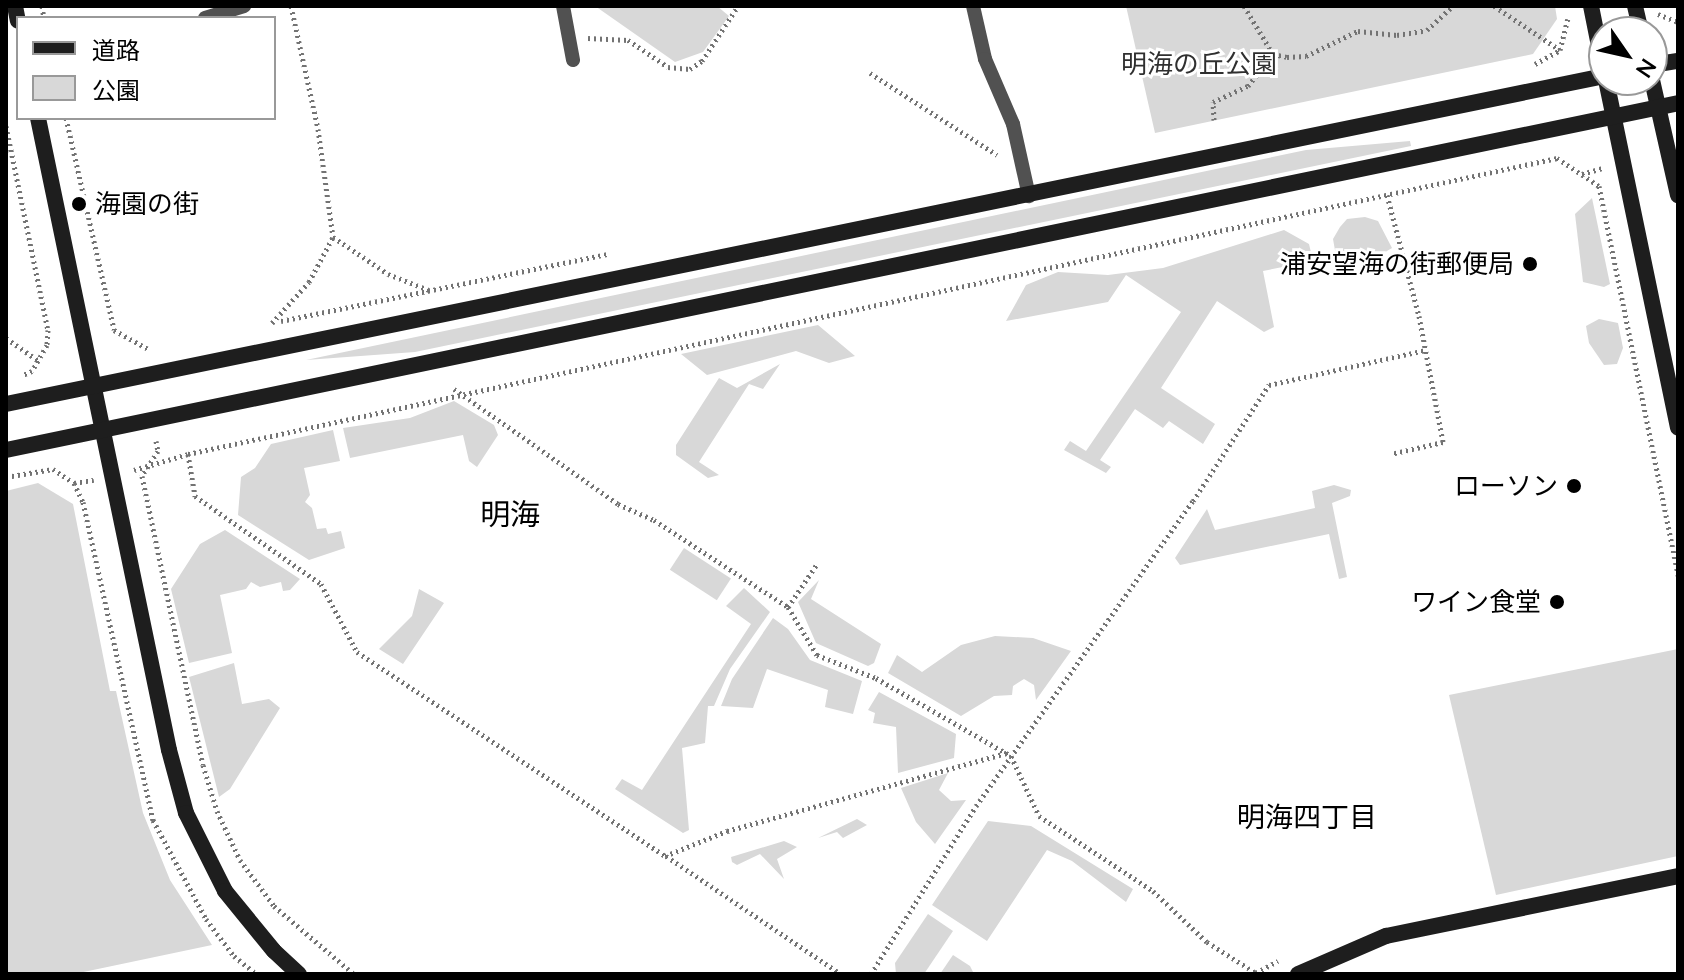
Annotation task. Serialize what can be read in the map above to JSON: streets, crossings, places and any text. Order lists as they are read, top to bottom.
{
  "districts": ["明海", "明海四丁目"],
  "parks": ["明海の丘公園"],
  "places": [
    "海園の街",
    "浦安望海の街郵便局",
    "ローソン",
    "ワイン食堂"
  ],
  "legend": ["道路", "公園"],
  "north": "bottom right"
}
